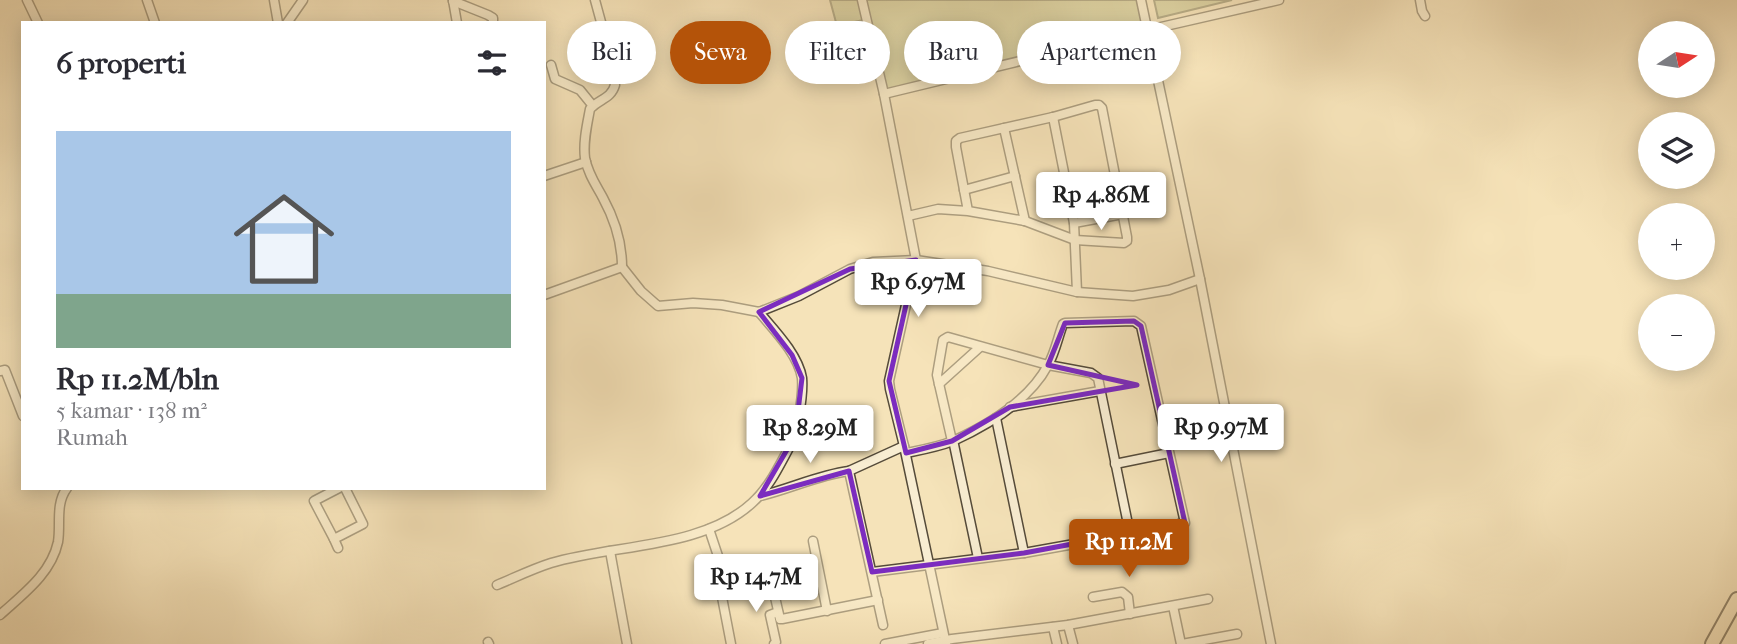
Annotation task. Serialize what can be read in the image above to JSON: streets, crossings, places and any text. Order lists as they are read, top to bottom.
{
  "north": "right",
  "page": {
    "map_buttons": ["+", "−"],
    "chip": [
      "Beli",
      "Sewa",
      "Filter",
      "Baru",
      "Apartemen"
    ],
    "heading": "6 properti",
    "list": [
      {
        "name": "Rp 11.2M/bln",
        "note": "5 kamar · 138 m² · Rumah"
      }
    ],
    "price": [
      "Rp 4.86M",
      "Rp 6.97M",
      "Rp 9.97M",
      "Rp 8.29M",
      "Rp 11.2M",
      "Rp 14.7M"
    ]
  }
}
